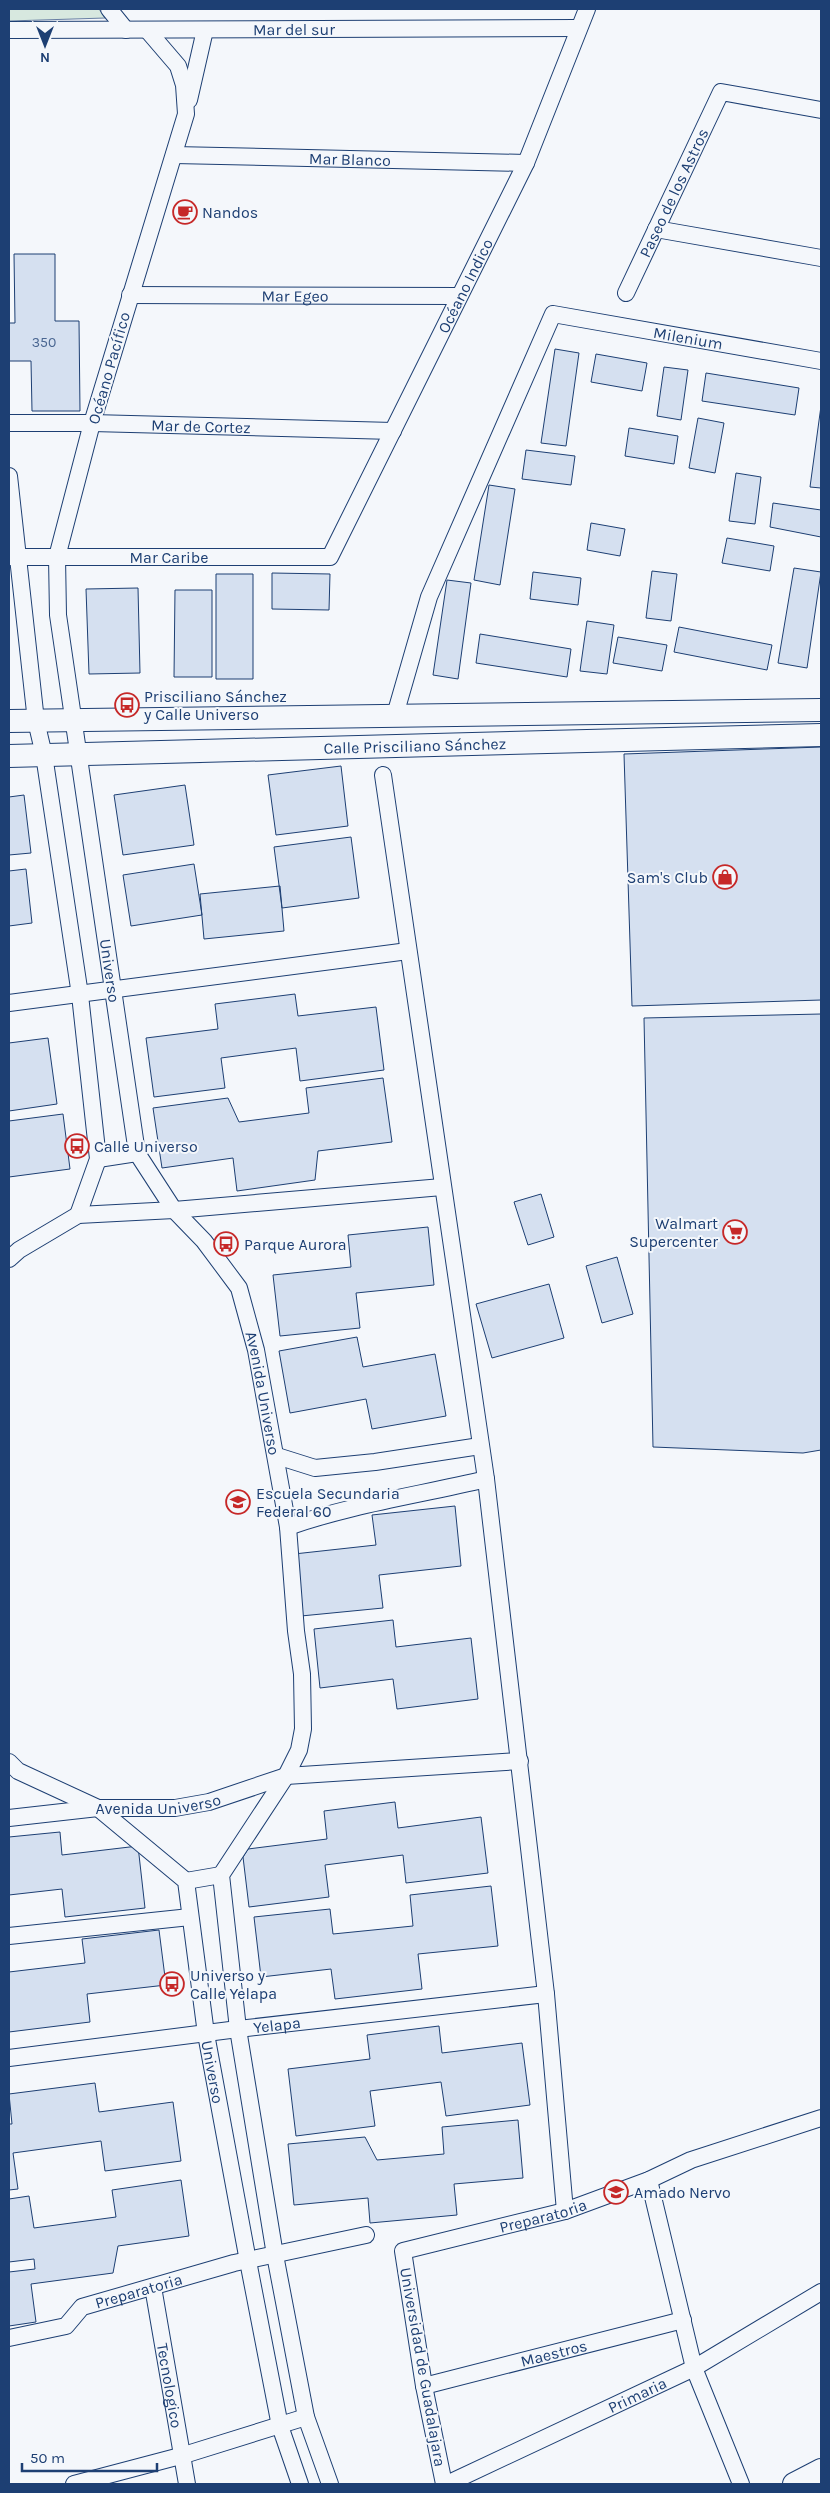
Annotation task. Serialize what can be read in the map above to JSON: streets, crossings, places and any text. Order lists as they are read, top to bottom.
{
  "streets": {
    "main road": ["Calle Prisciliano Sánchez"],
    "street": [
      "Mar del sur",
      "Mar Blanco",
      "Paseo de los Astros",
      "Océano Indico",
      "Mar Egeo",
      "Milenium",
      "Océano Pacífico",
      "Mar de Cortez",
      "Mar Caribe",
      "Universo",
      "Avenida Universo",
      "Yelapa",
      "Preparatoria",
      "Maestros",
      "Universidad de Guadalajara",
      "Tecnologico",
      "Primaria"
    ]
  },
  "crossings": [
    ["Mar del sur", "Océano Indico"],
    ["Mar del sur", "Océano Pacífico"],
    ["Mar Blanco", "Océano Indico"],
    ["Mar Blanco", "Océano Pacífico"],
    ["Océano Indico", "Mar Egeo"],
    ["Océano Indico", "Mar de Cortez"],
    ["Océano Indico", "Mar Caribe"],
    ["Mar Egeo", "Océano Pacífico"],
    ["Milenium", "Calle Prisciliano Sánchez"],
    ["Océano Pacífico", "Mar de Cortez"],
    ["Océano Pacífico", "Mar Caribe"],
    ["Océano Pacífico", "Calle Prisciliano Sánchez"],
    ["Océano Pacífico", "Universo"],
    ["Calle Prisciliano Sánchez", "Universo"],
    ["Universo", "Avenida Universo"],
    ["Universo", "Yelapa"],
    ["Universo", "Preparatoria"],
    ["Preparatoria", "Universidad de Guadalajara"],
    ["Preparatoria", "Tecnologico"],
    ["Maestros", "Universidad de Guadalajara"],
    ["Universidad de Guadalajara", "Primaria"]
  ],
  "places": {
    "cafe": ["Nandos"],
    "bus stop": [
      "Prisciliano Sánchez y Calle Universo",
      "Calle Universo",
      "Parque Aurora",
      "Universo y Calle Yelapa"
    ],
    "shop": ["Sam's Club"],
    "supermarket": ["Walmart Supercenter"],
    "school or university": ["Escuela Secundaria Federal 60", "Amado Nervo"]
  },
  "house_numbers": ["350"],
  "scale_bar": "50 m",
  "north": "bottom"
}
